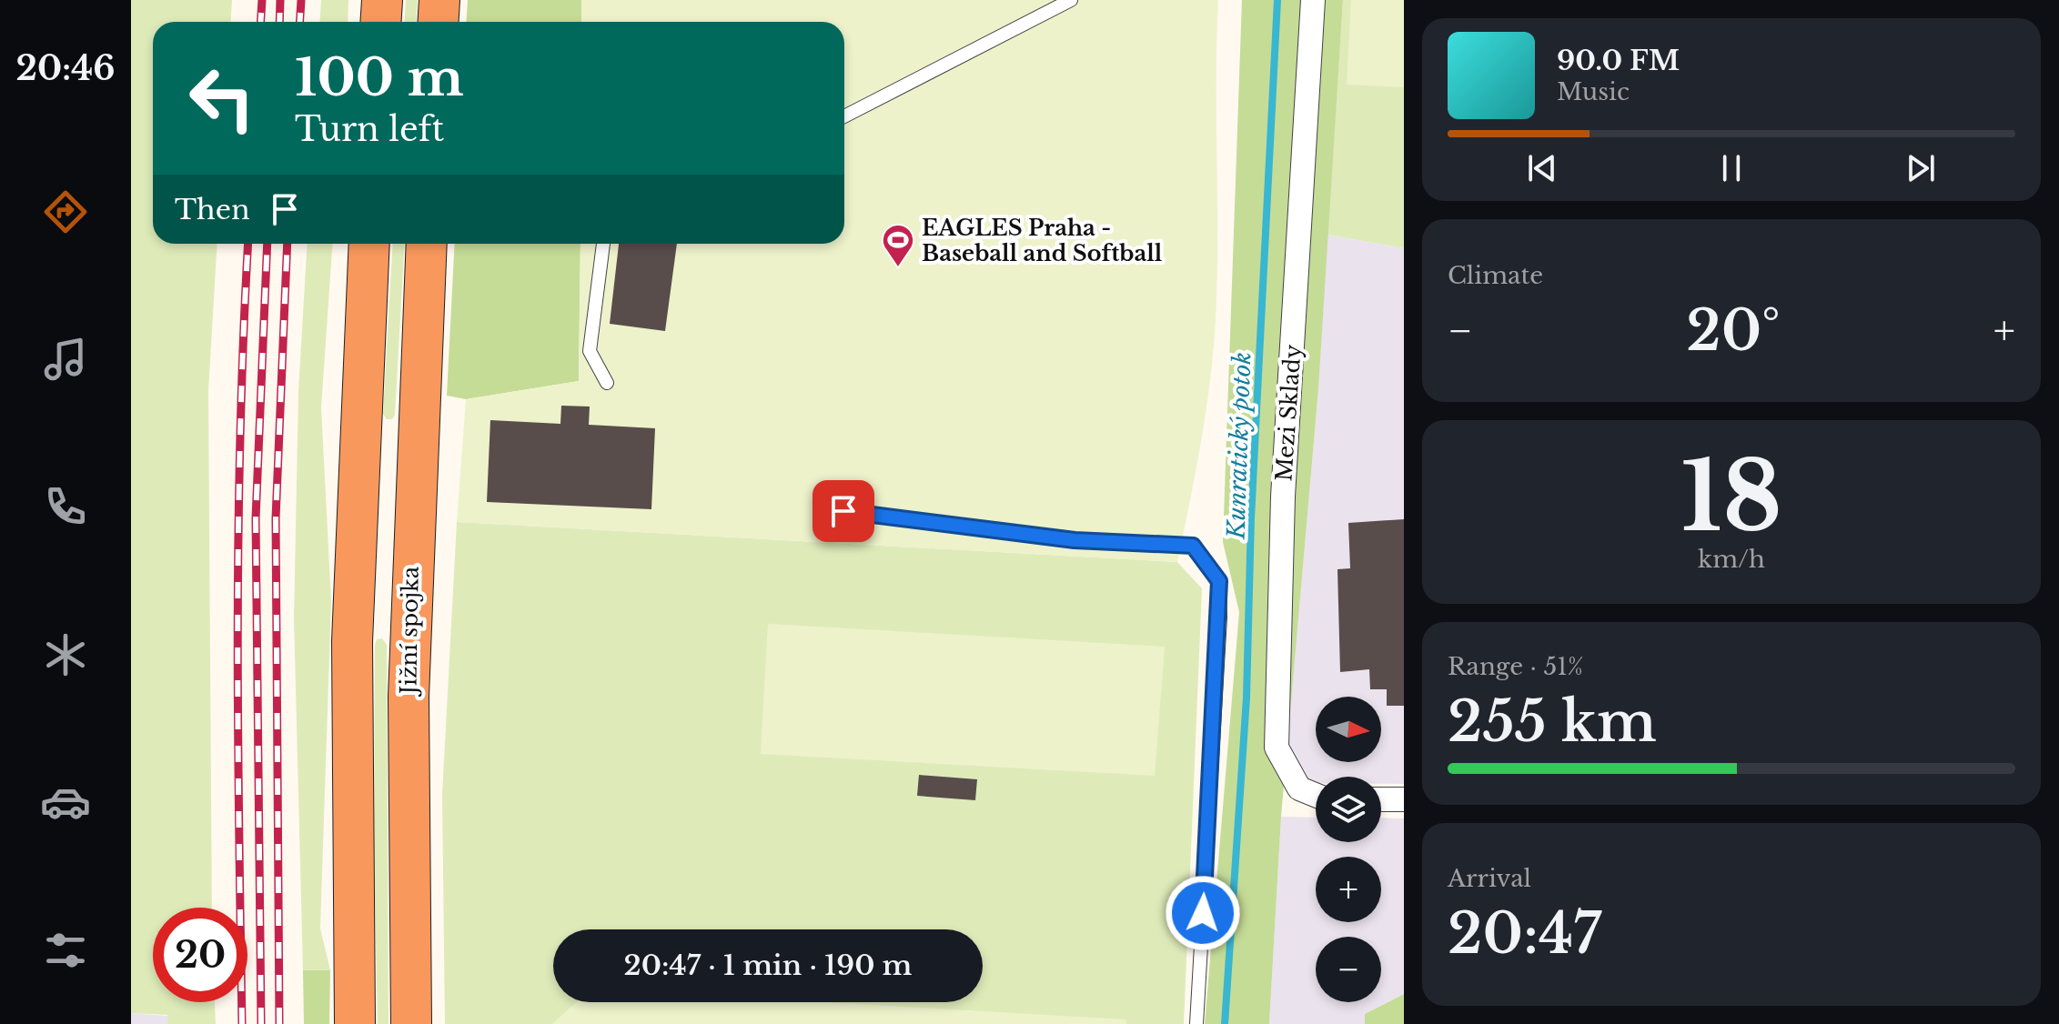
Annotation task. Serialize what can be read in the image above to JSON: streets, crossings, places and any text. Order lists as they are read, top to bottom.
{
  "streets": {
    "highway": ["Jižní spojka"],
    "street": ["Mezi Sklady"]
  },
  "water": ["Kunratický potok"],
  "places": {
    "sports": ["EAGLES Praha - Baseball and Softball"]
  },
  "north": "right",
  "page": {
    "tabs": "20:46",
    "turn": ["100 m", "Turn left"],
    "song": ["90.0 FM", "Music"],
    "then": "Then",
    "tile": [
      "Climate",
      ["18", "km/h"],
      ["Range · 51%", "255 km"],
      ["Arrival", "20:47"]
    ],
    "heat": ["−", "20°", "+"],
    "map_buttons": ["+", "−"],
    "limit": "20",
    "trip": "20:47 · 1 min · 190 m"
  }
}
